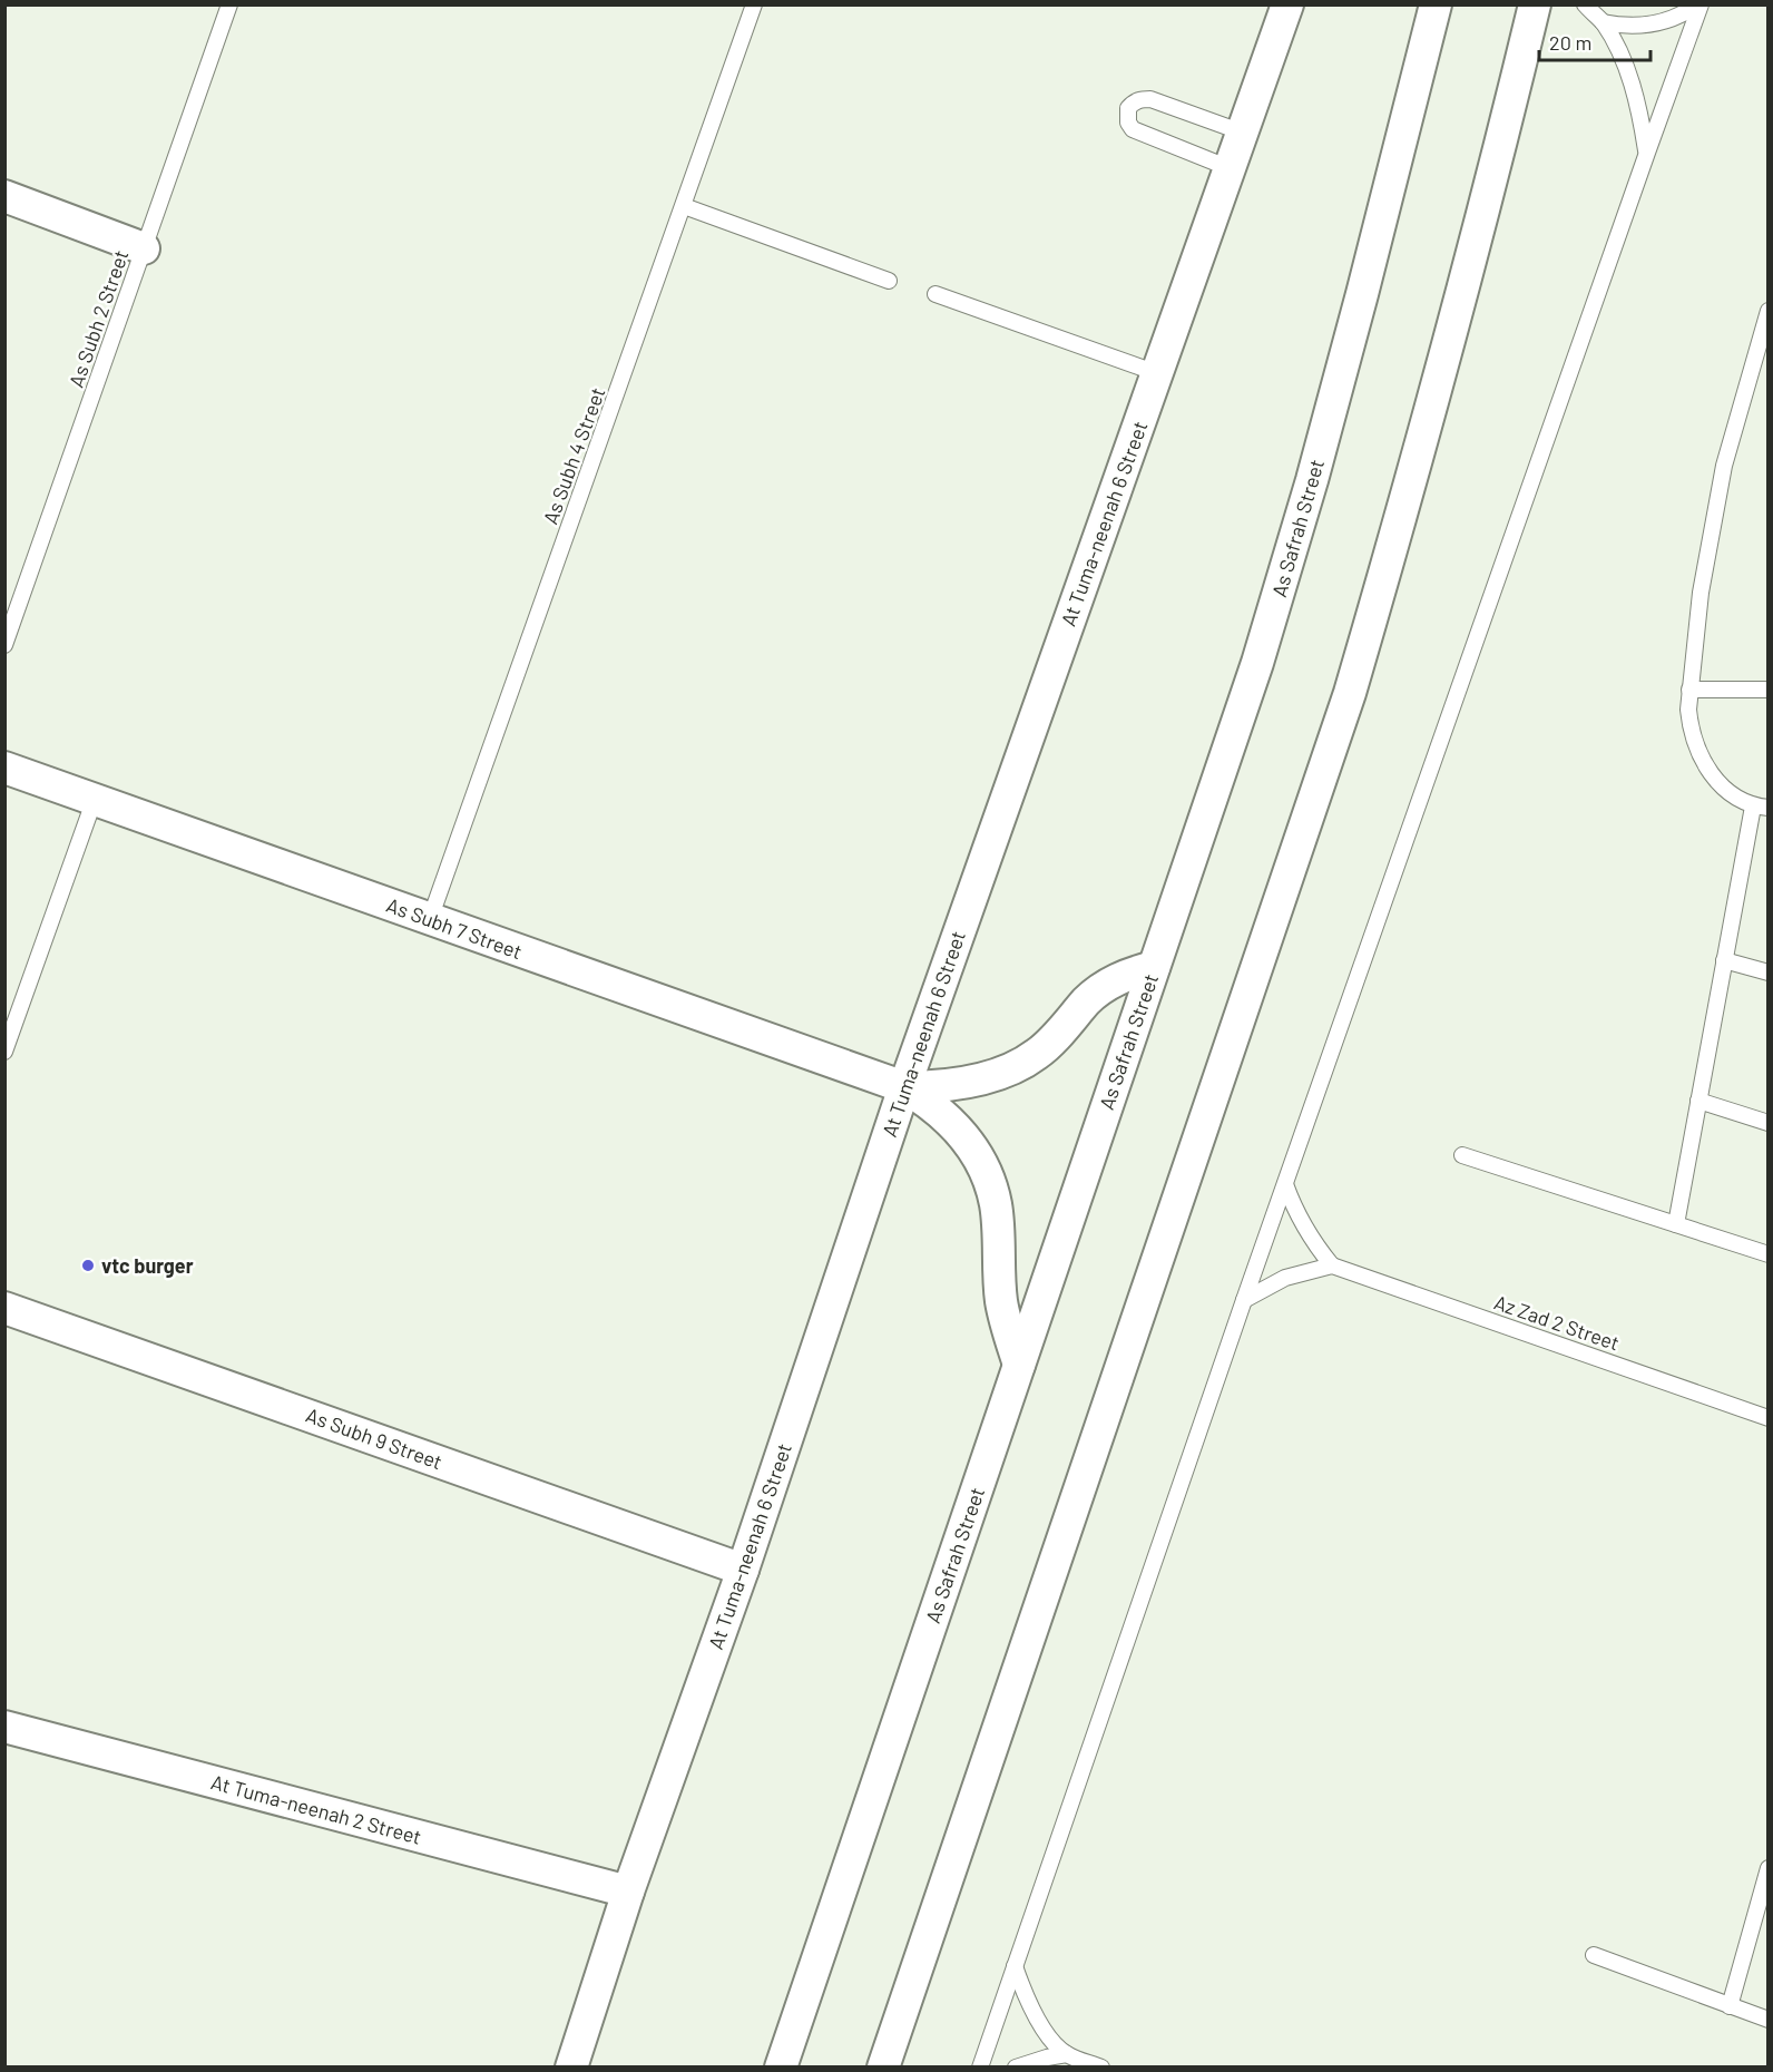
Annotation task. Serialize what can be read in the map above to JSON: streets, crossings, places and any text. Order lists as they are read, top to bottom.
{
  "streets": {
    "street": [
      "At Tuma-neenah 6 Street",
      "As Safrah Street",
      "As Subh 7 Street",
      "As Subh 9 Street",
      "At Tuma-neenah 2 Street"
    ],
    "lane": ["As Subh 2 Street", "As Subh 4 Street", "Az Zad 2 Street"]
  },
  "crossings": [
    ["As Subh 4 Street", "As Subh 7 Street"],
    ["At Tuma-neenah 6 Street", "As Subh 7 Street"],
    ["At Tuma-neenah 6 Street", "As Subh 9 Street"],
    ["At Tuma-neenah 6 Street", "At Tuma-neenah 2 Street"],
    ["As Safrah Street", "As Subh 7 Street"]
  ],
  "places": ["vtc burger"],
  "scale_bar": "20 m"
}
